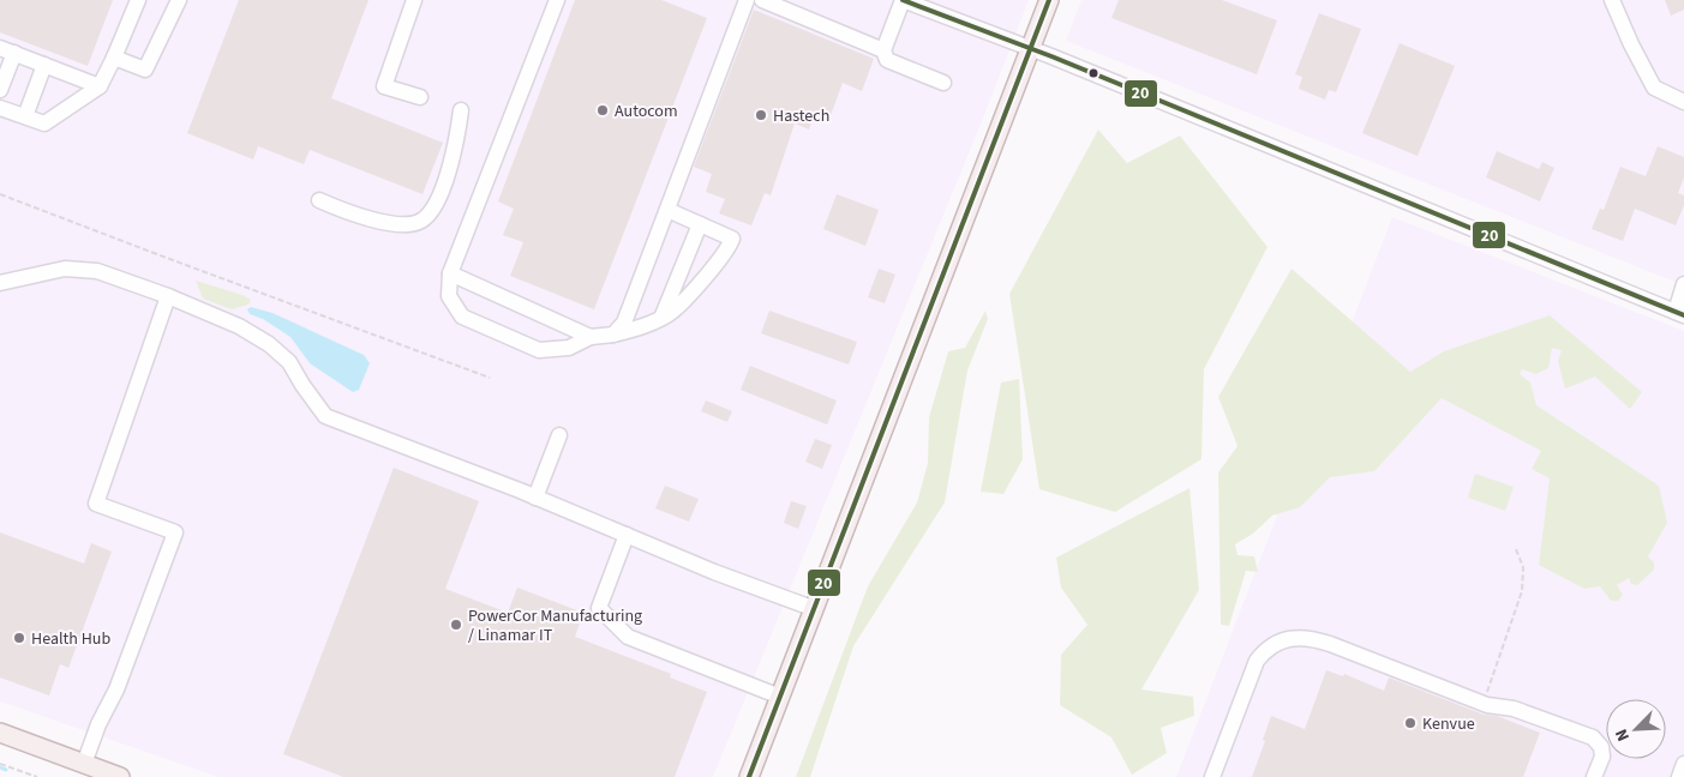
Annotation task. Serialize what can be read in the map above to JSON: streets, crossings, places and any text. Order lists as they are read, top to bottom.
{
  "places": [
    "Autocom",
    "Hastech",
    "PowerCor Manufacturing / Linamar IT",
    "Health Hub",
    "Kenvue"
  ],
  "lines": ["transit line 20"],
  "north": "bottom left"
}
